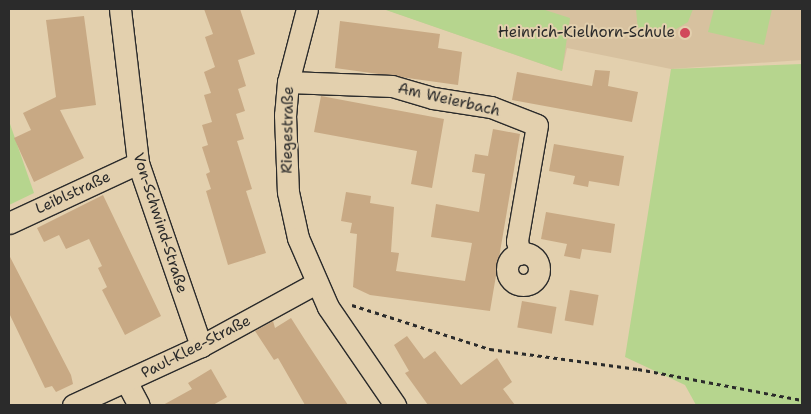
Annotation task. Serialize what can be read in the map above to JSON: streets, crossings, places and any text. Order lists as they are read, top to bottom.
{
  "streets": {
    "street": [
      "Am Weierbach",
      "Riegestraße",
      "Leiblstraße",
      "Von-Schwind-Straße",
      "Paul-Klee-Straße"
    ]
  },
  "crossings": [
    ["Am Weierbach", "Riegestraße"],
    ["Riegestraße", "Paul-Klee-Straße"],
    ["Leiblstraße", "Von-Schwind-Straße"],
    ["Von-Schwind-Straße", "Paul-Klee-Straße"]
  ],
  "places": ["Heinrich-Kielhorn-Schule"]
}
